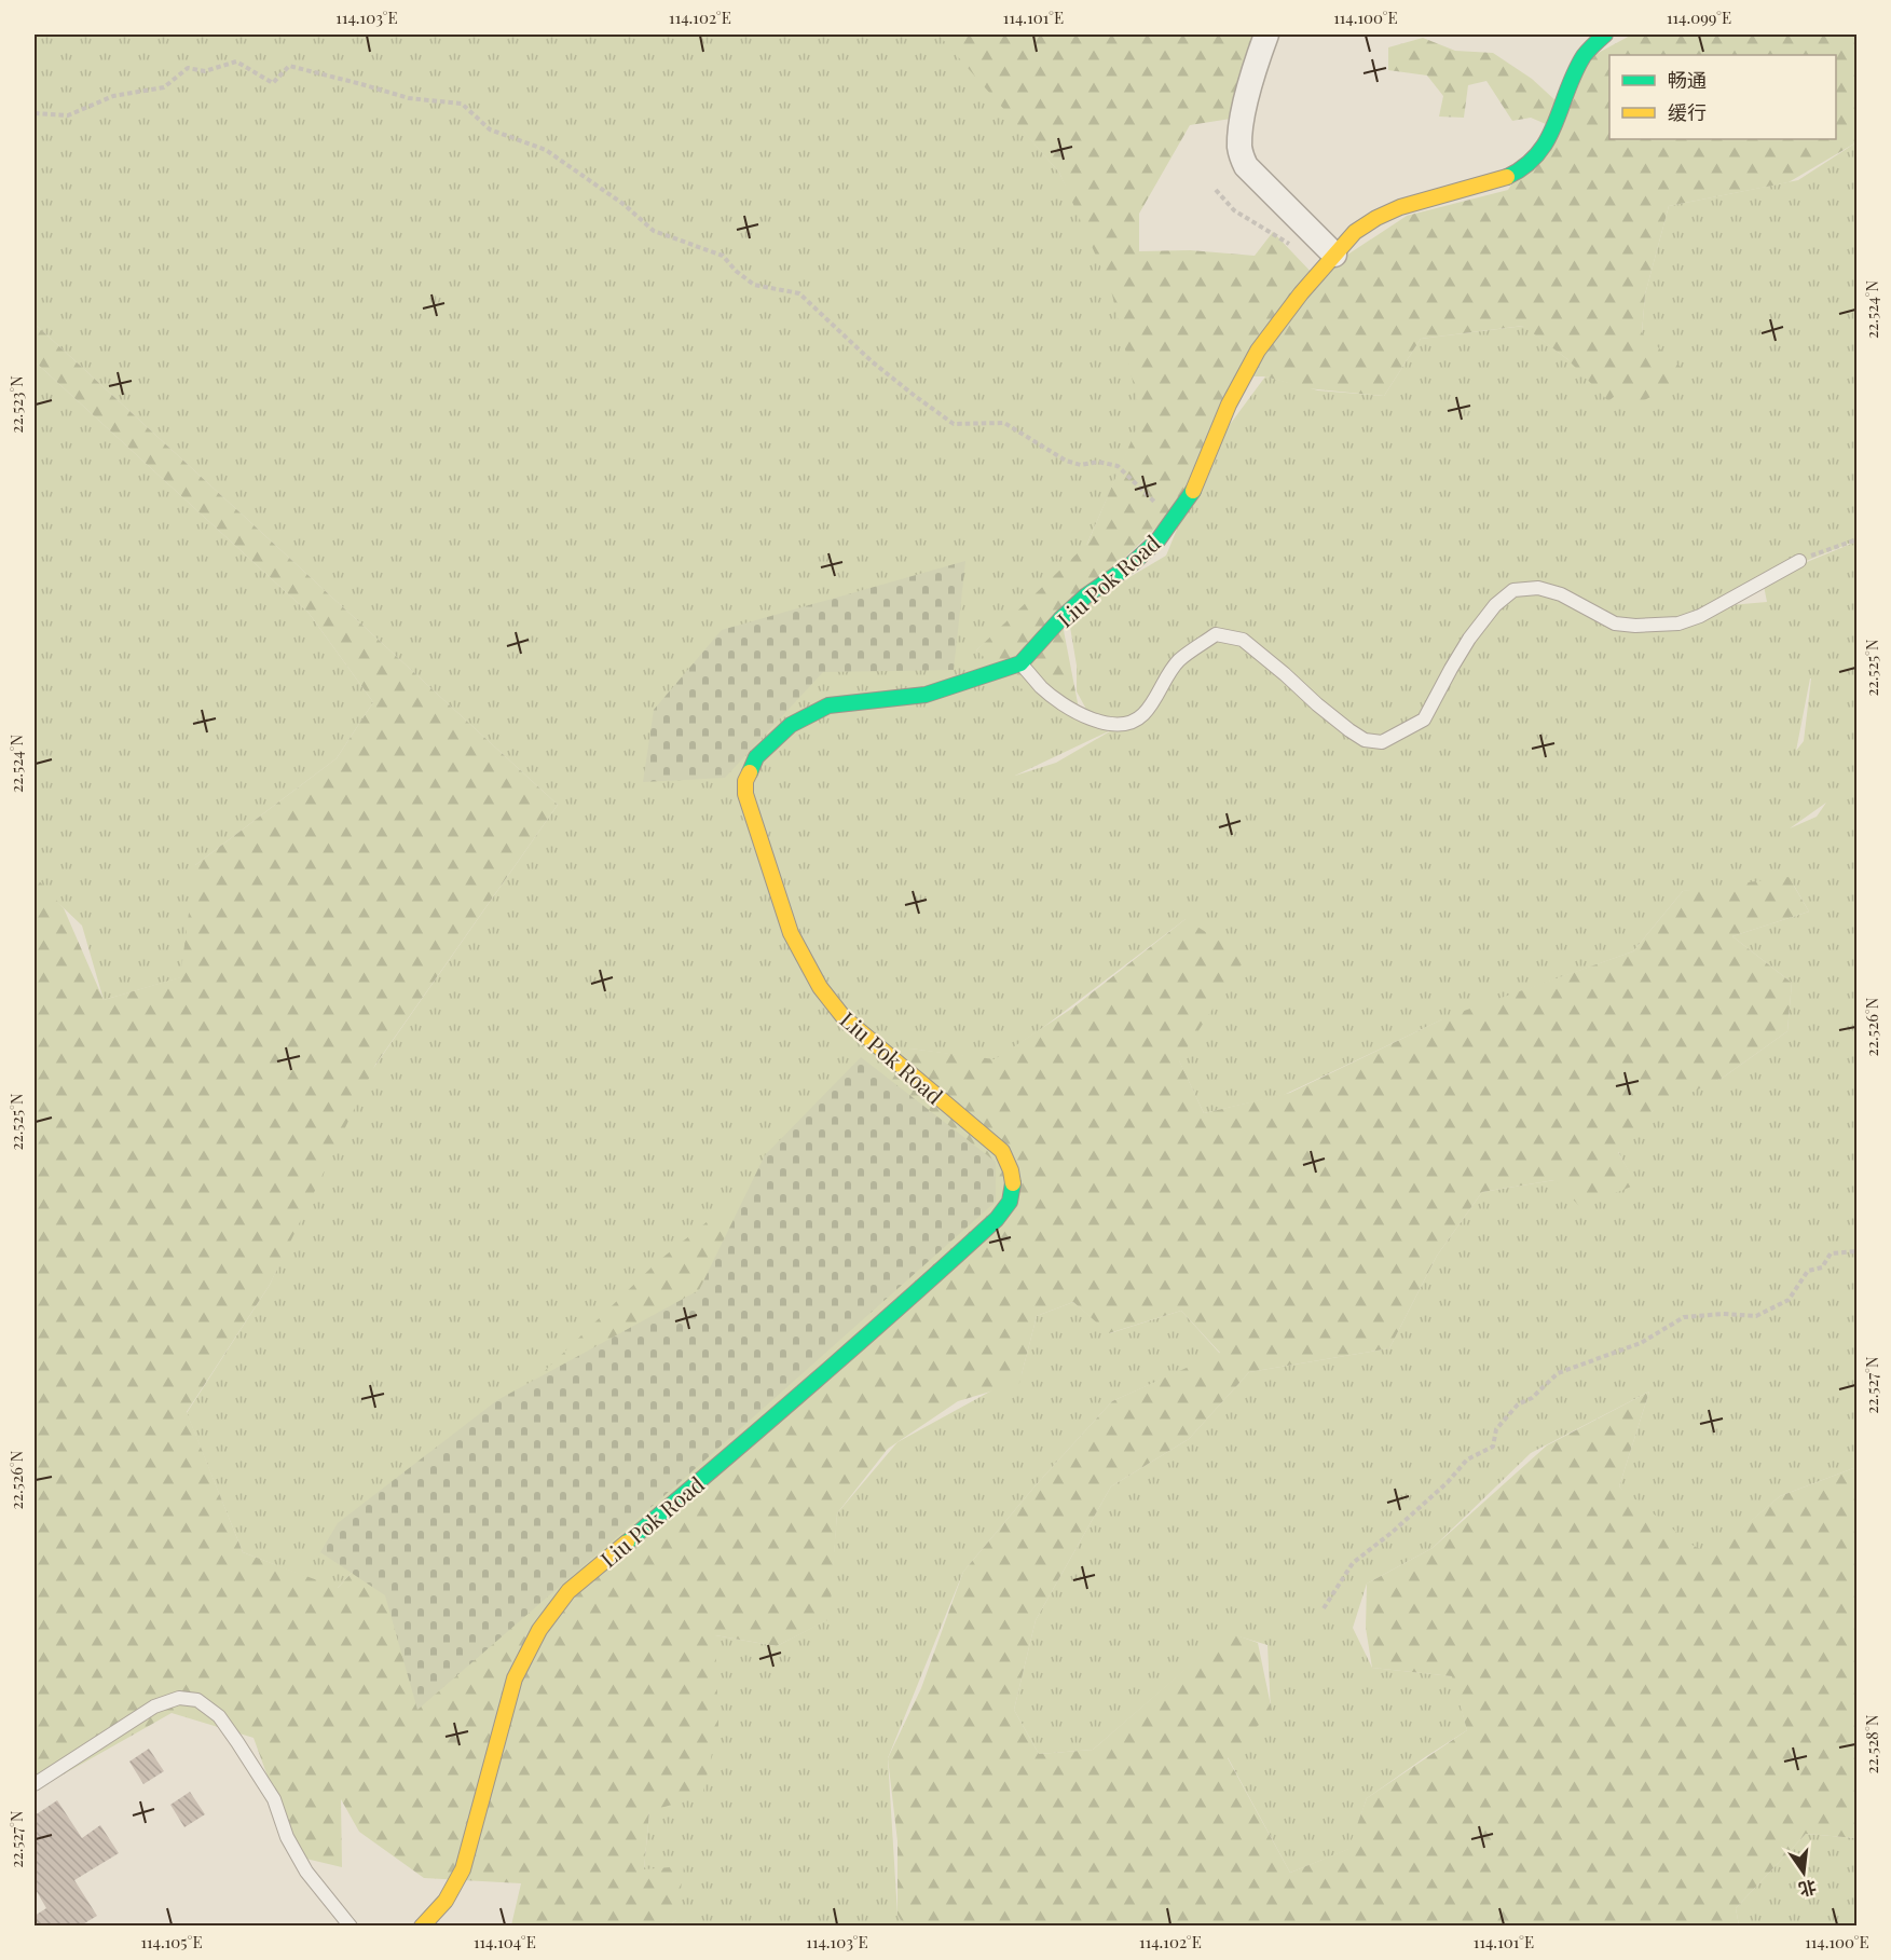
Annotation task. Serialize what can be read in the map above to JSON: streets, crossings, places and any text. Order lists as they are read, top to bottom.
{
  "streets": {
    "street": ["Liu Pok Road"]
  },
  "legend": ["畅通", "缓行"],
  "north": "bottom",
  "coordinates": [
    "114.103°E",
    "114.102°E",
    "114.101°E",
    "114.100°E",
    "114.099°E",
    "22.524°N",
    "22.523°N",
    "22.525°N",
    "22.526°N",
    "22.527°N",
    "22.528°N",
    "114.105°E",
    "114.104°E"
  ]
}
